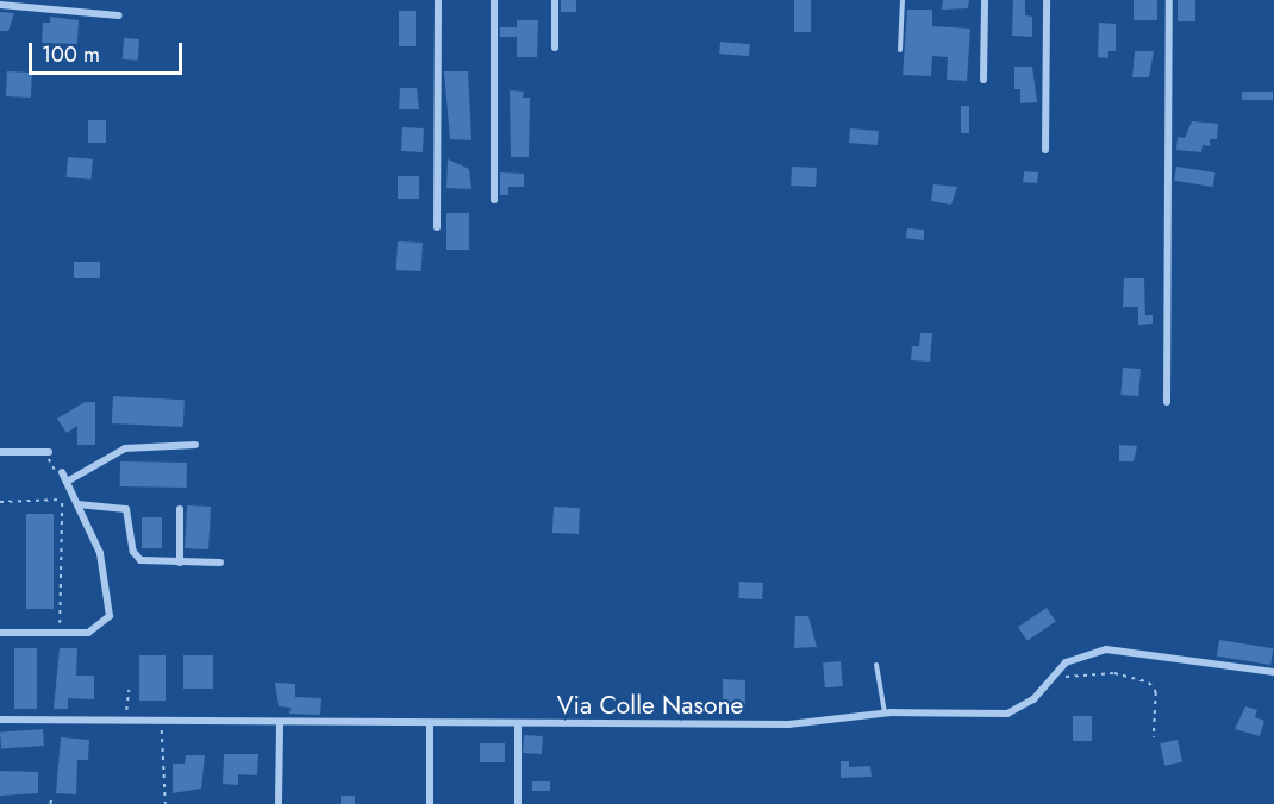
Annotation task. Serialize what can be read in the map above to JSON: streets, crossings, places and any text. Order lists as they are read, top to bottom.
{
  "streets": {
    "street": ["Via Colle Nasone"]
  },
  "scale_bar": "100 m"
}
